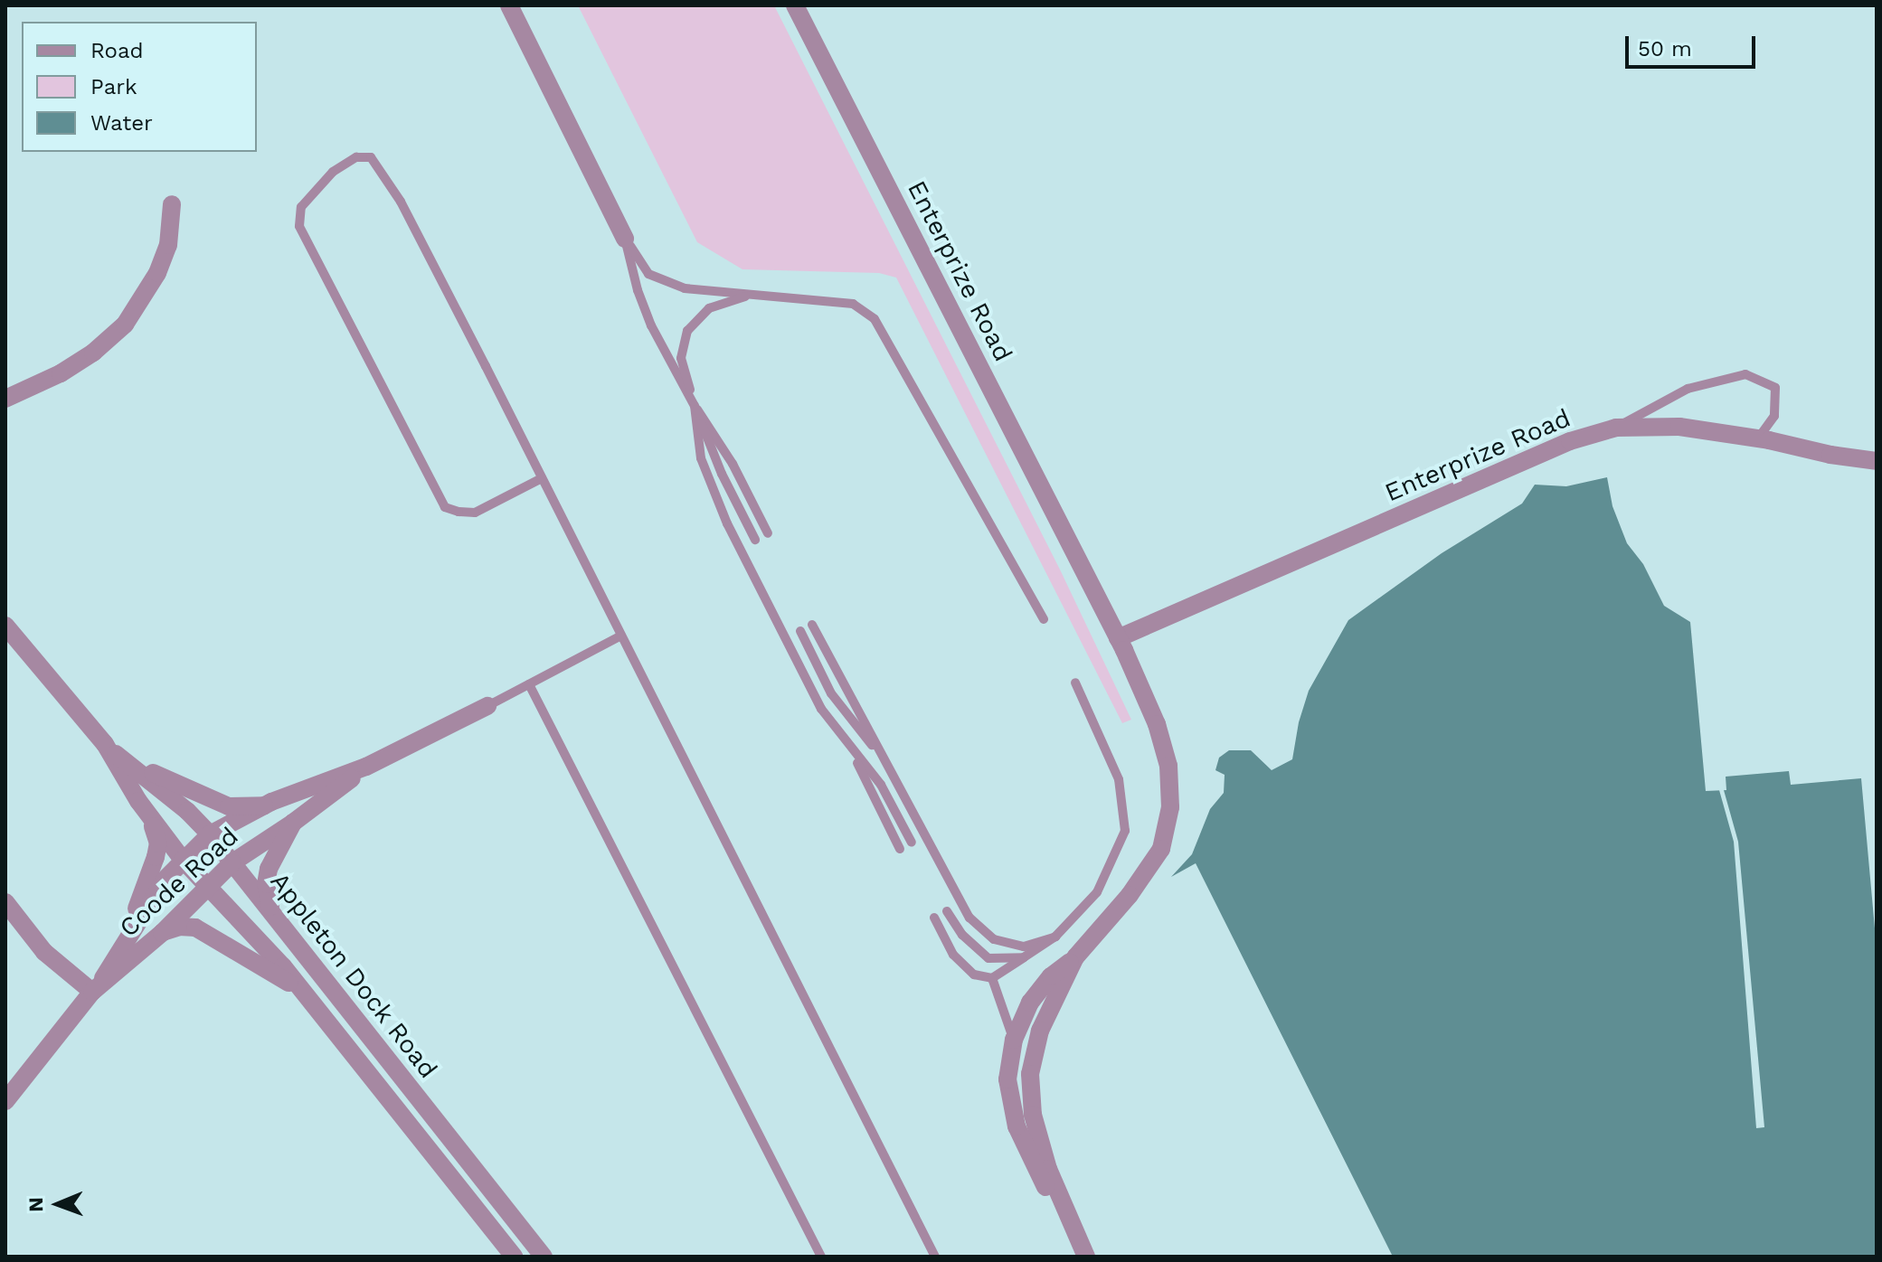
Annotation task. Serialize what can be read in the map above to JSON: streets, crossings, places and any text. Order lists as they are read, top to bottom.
{
  "streets": {
    "street": ["Enterprize Road", "Coode Road", "Appleton Dock Road"]
  },
  "crossings": [
    ["Coode Road", "Appleton Dock Road"]
  ],
  "legend": ["Road", "Park", "Water"],
  "scale_bar": "50 m",
  "north": "left"
}
